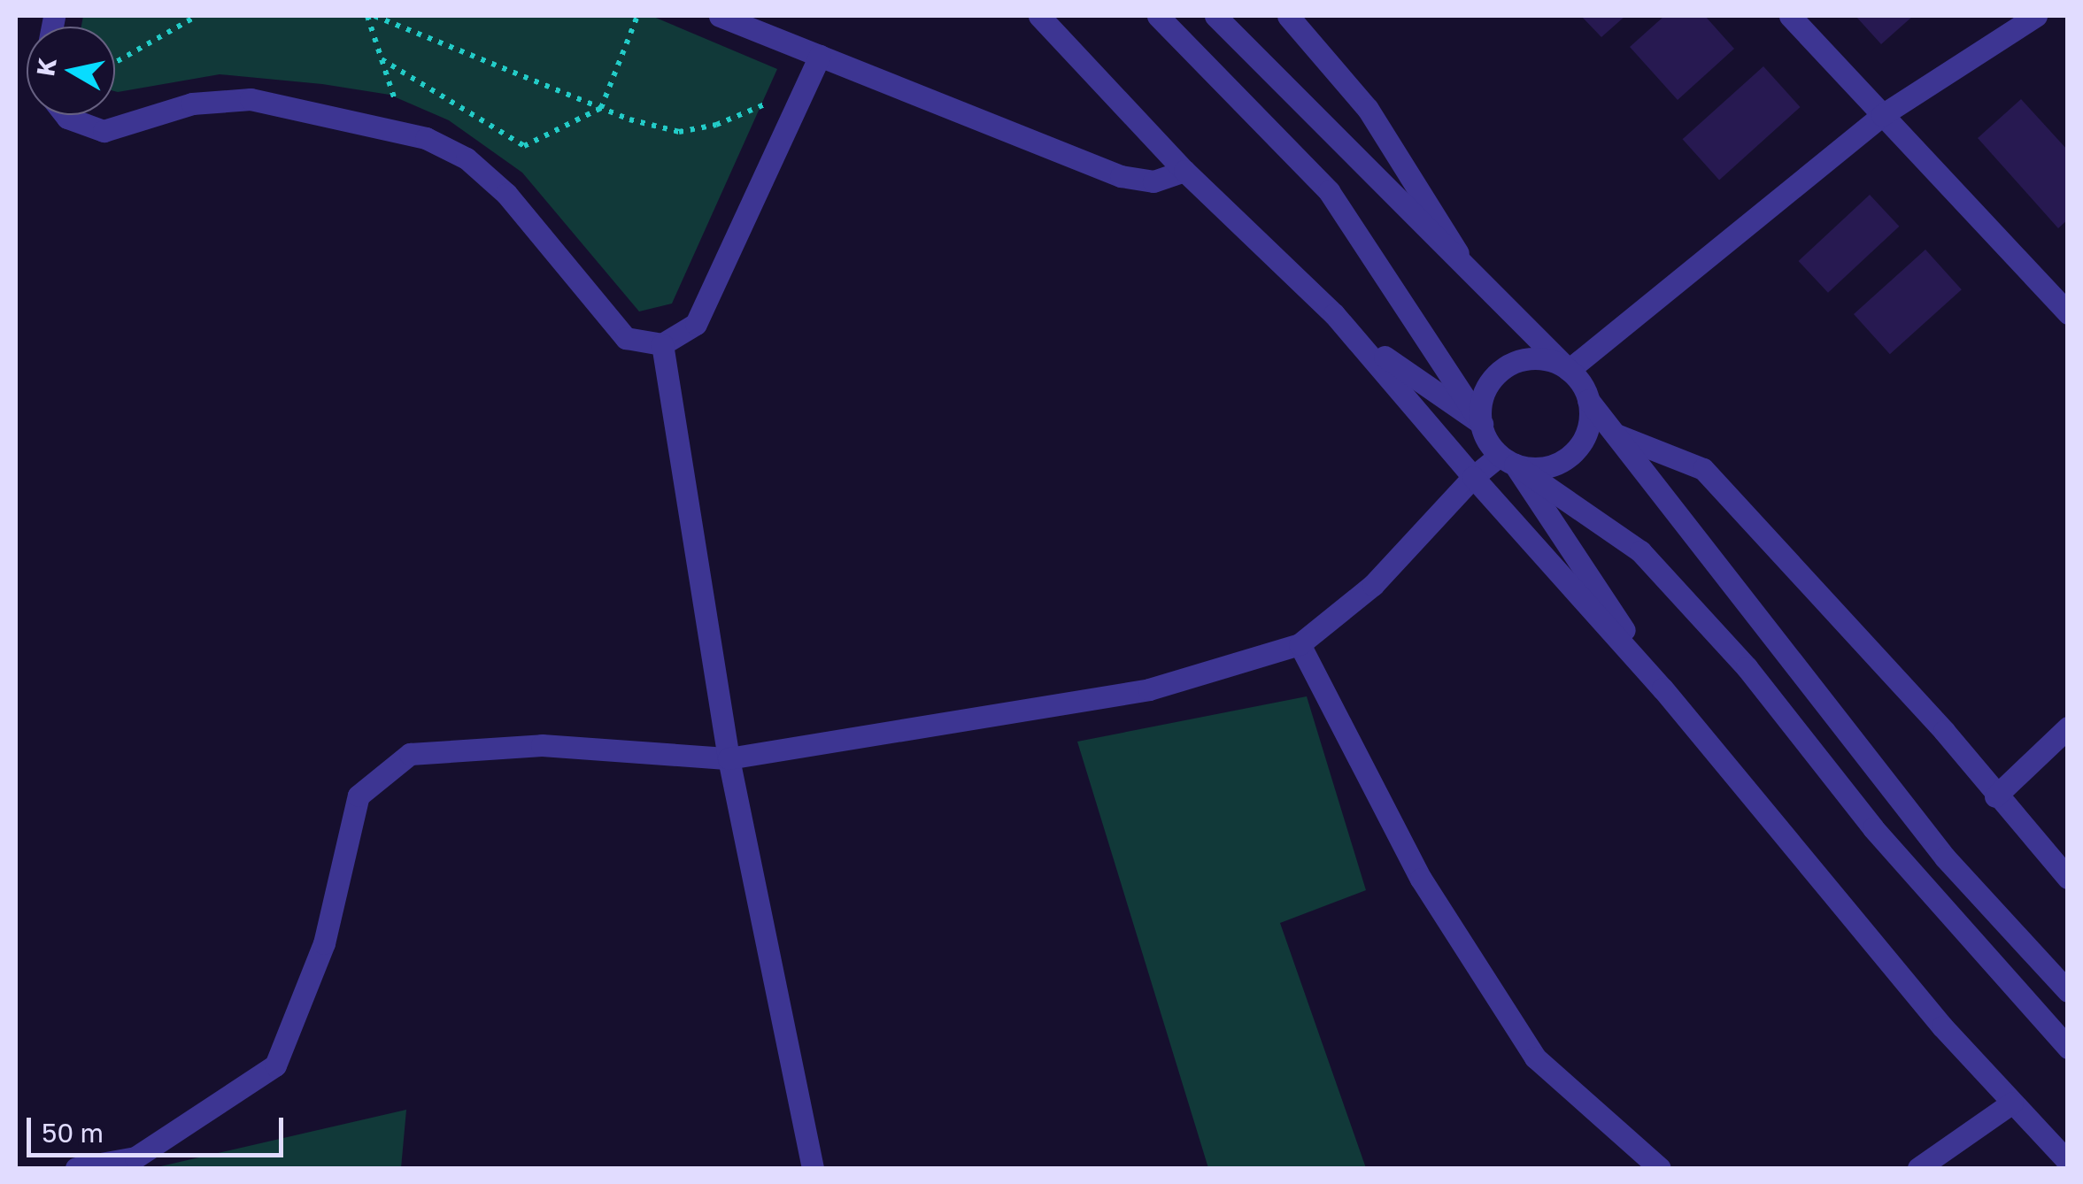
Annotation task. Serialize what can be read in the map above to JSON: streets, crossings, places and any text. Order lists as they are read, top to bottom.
{
  "scale_bar": "50 m",
  "north": "left"
}
